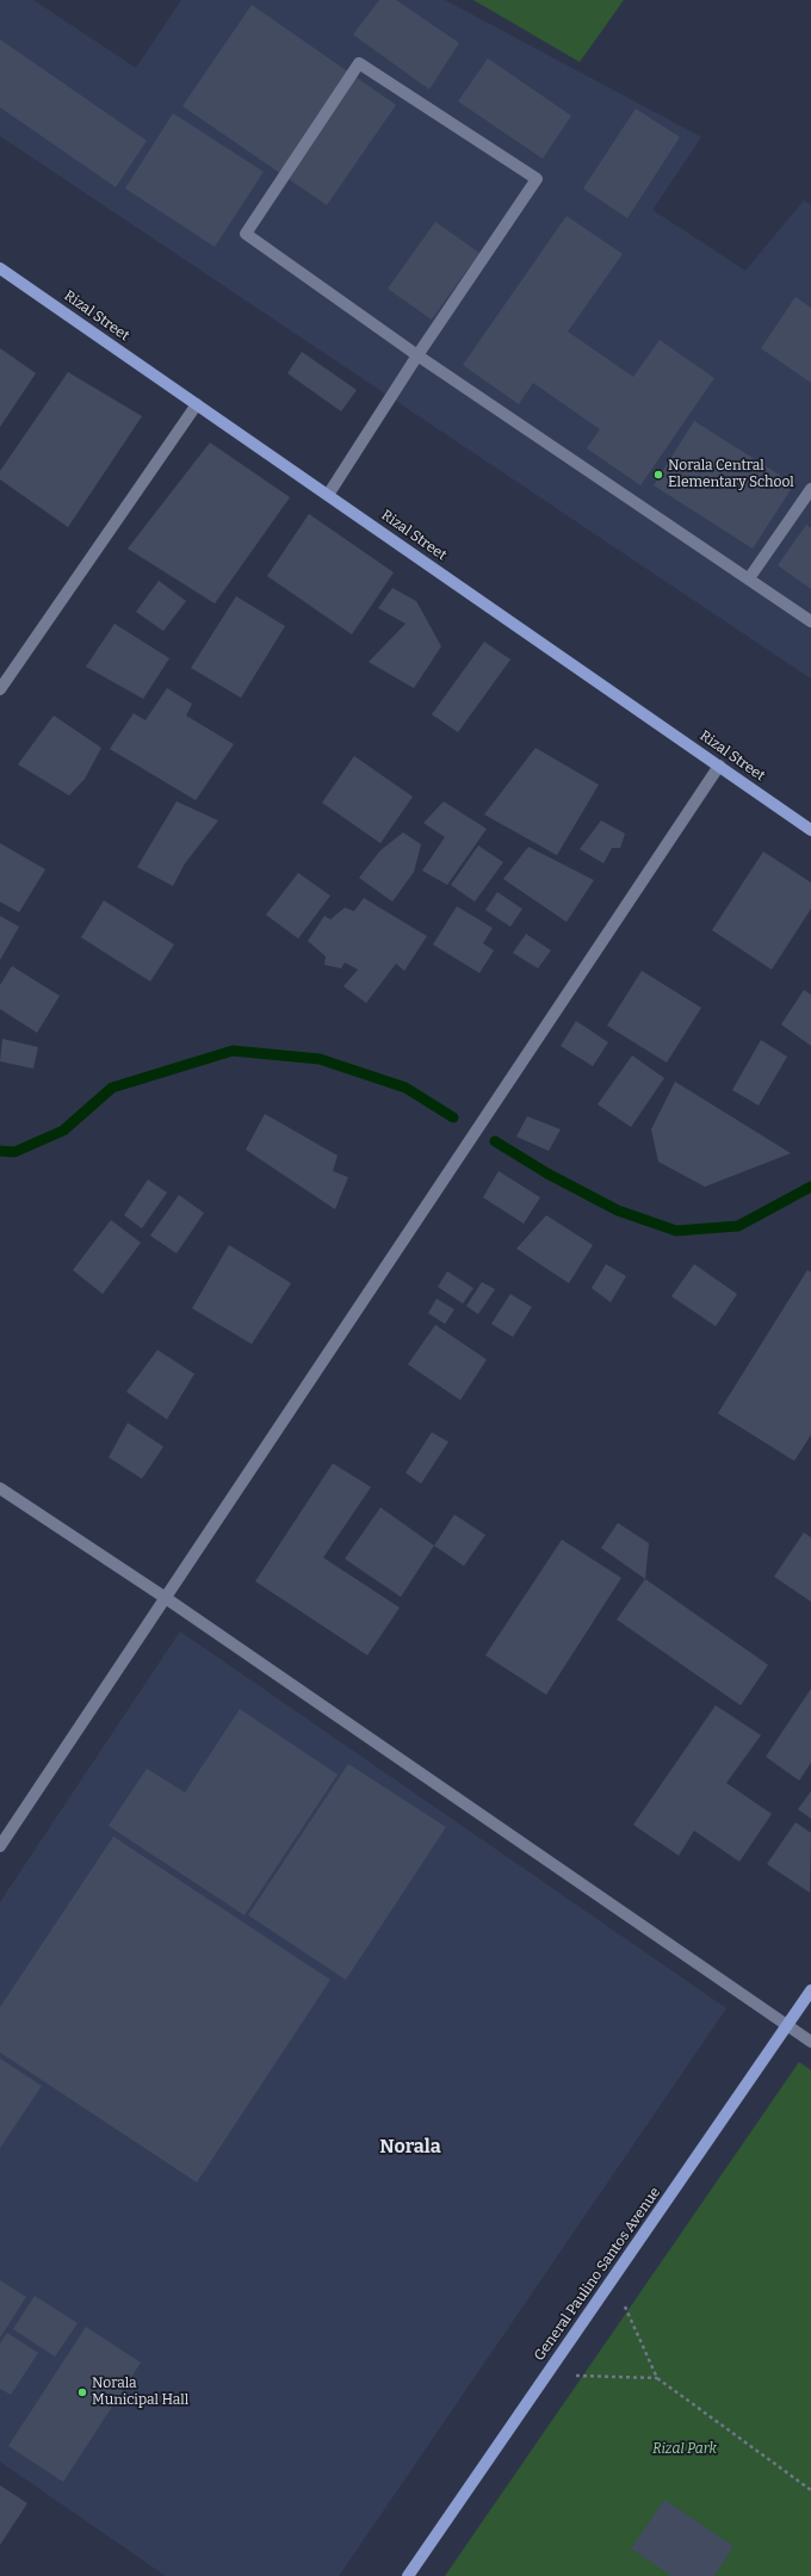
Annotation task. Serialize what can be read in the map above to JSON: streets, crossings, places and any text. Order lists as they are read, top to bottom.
{
  "streets": {
    "main road": ["Rizal Street", "General Paulino Santos Avenue"]
  },
  "districts": ["Norala"],
  "parks": ["Rizal Park"],
  "places": ["Norala Central Elementary School", "Norala Municipal Hall"]
}
